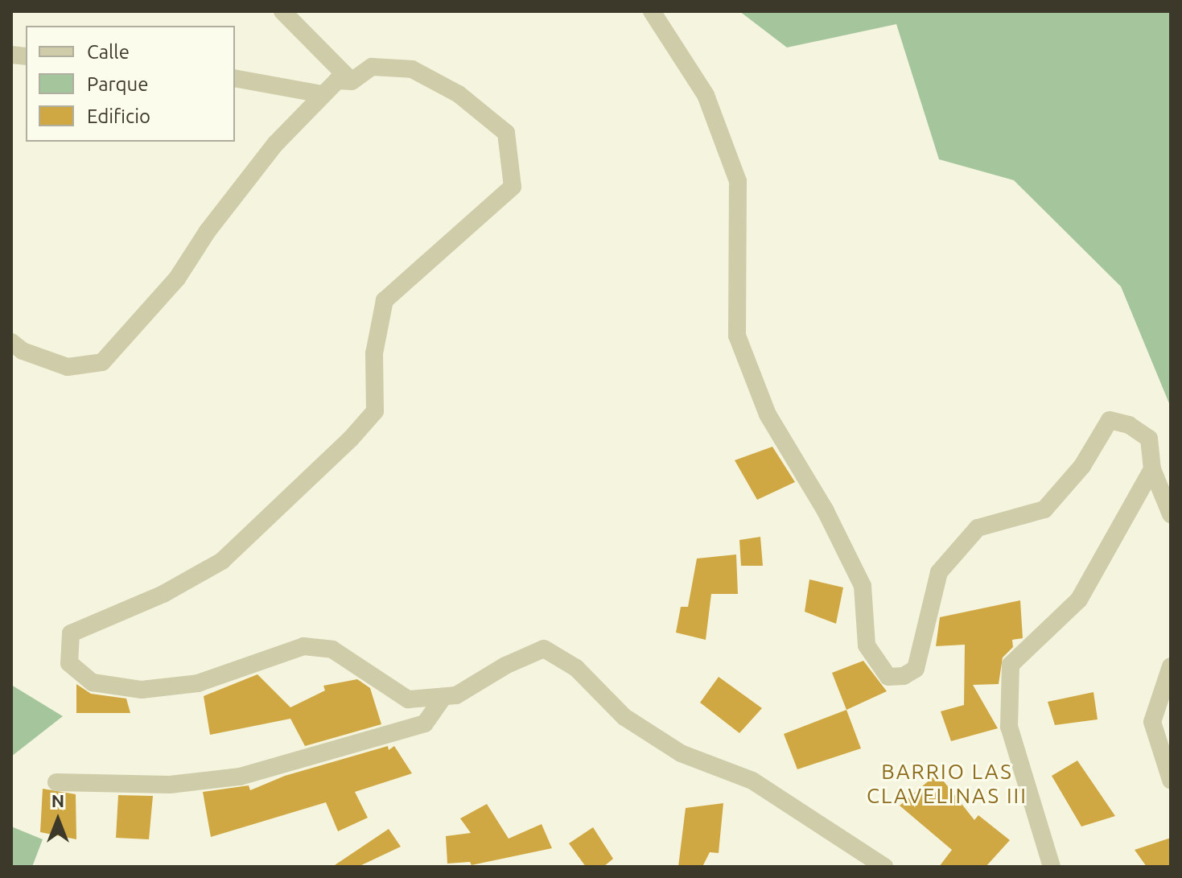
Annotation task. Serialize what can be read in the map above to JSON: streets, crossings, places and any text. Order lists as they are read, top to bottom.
{
  "districts": ["BARRIO LAS CLAVELINAS III"],
  "legend": ["Calle", "Parque", "Edificio"],
  "north": "top"
}
